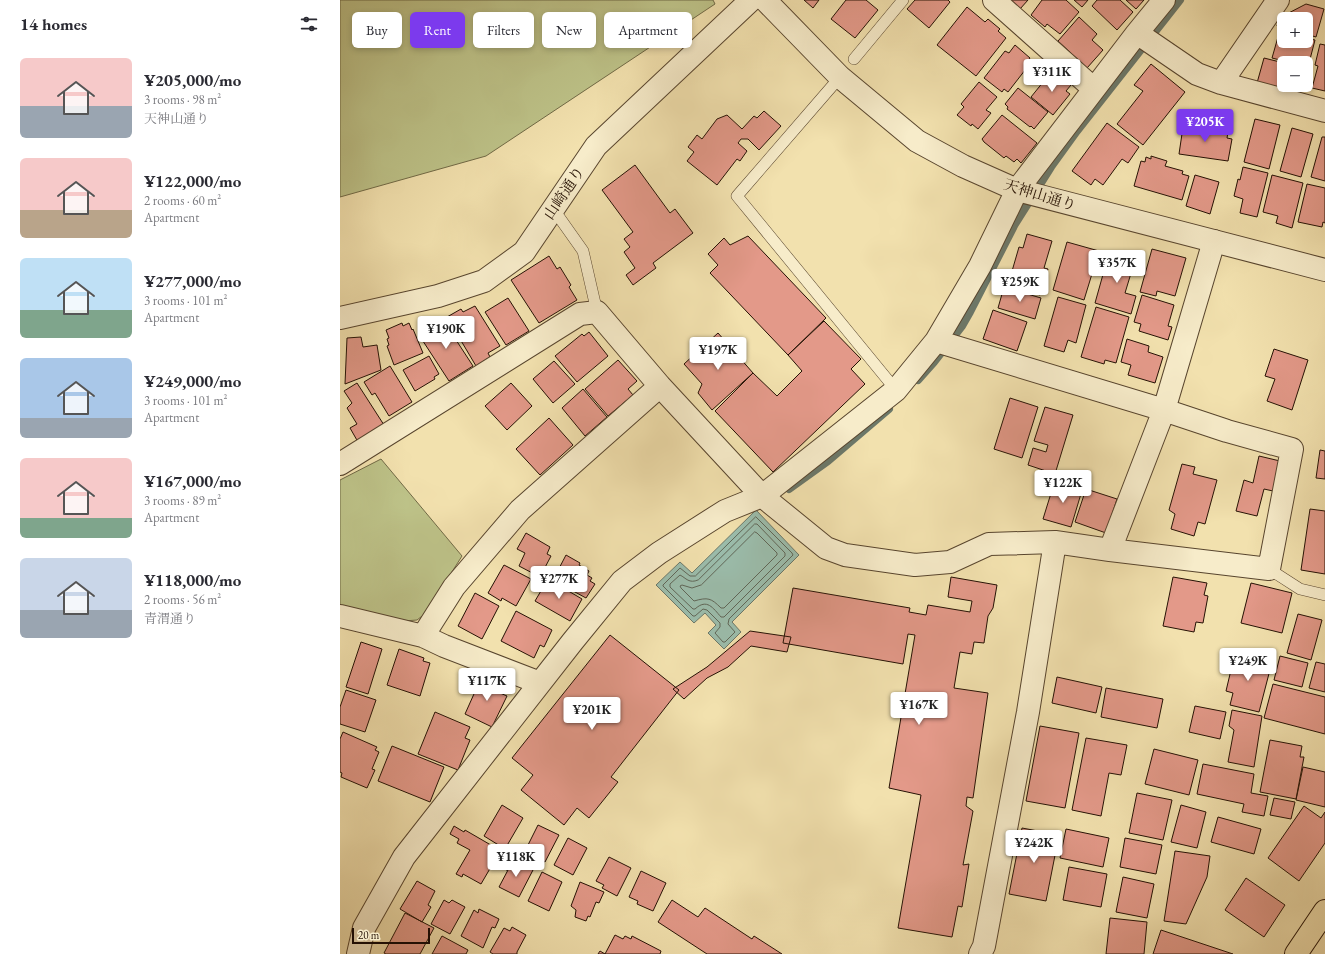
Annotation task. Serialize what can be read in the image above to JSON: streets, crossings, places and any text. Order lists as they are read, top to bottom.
{
  "streets": {
    "street": ["山崎通り", "天神山通り"]
  },
  "scale_bar": "20 m",
  "page": {
    "heading": "14 homes",
    "map_buttons": ["+", "−"],
    "chip": [
      "Buy",
      "Rent",
      "Filters",
      "New",
      "Apartment"
    ],
    "list": [
      {
        "name": "¥205,000/mo",
        "note": "3 rooms · 98 m² · 天神山通り"
      },
      {
        "name": "¥122,000/mo",
        "note": "2 rooms · 60 m² · Apartment"
      },
      {
        "name": "¥277,000/mo",
        "note": "3 rooms · 101 m² · Apartment"
      },
      {
        "name": "¥249,000/mo",
        "note": "3 rooms · 101 m² · Apartment"
      },
      {
        "name": "¥167,000/mo",
        "note": "3 rooms · 89 m² · Apartment"
      },
      {
        "name": "¥118,000/mo",
        "note": "2 rooms · 56 m² · 青渭通り"
      }
    ],
    "price": [
      "¥311K",
      "¥205K",
      "¥357K",
      "¥259K",
      "¥190K",
      "¥197K",
      "¥122K",
      "¥277K",
      "¥249K",
      "¥117K",
      "¥167K",
      "¥201K",
      "¥242K",
      "¥118K"
    ],
    "scale": "20 m"
  }
}
